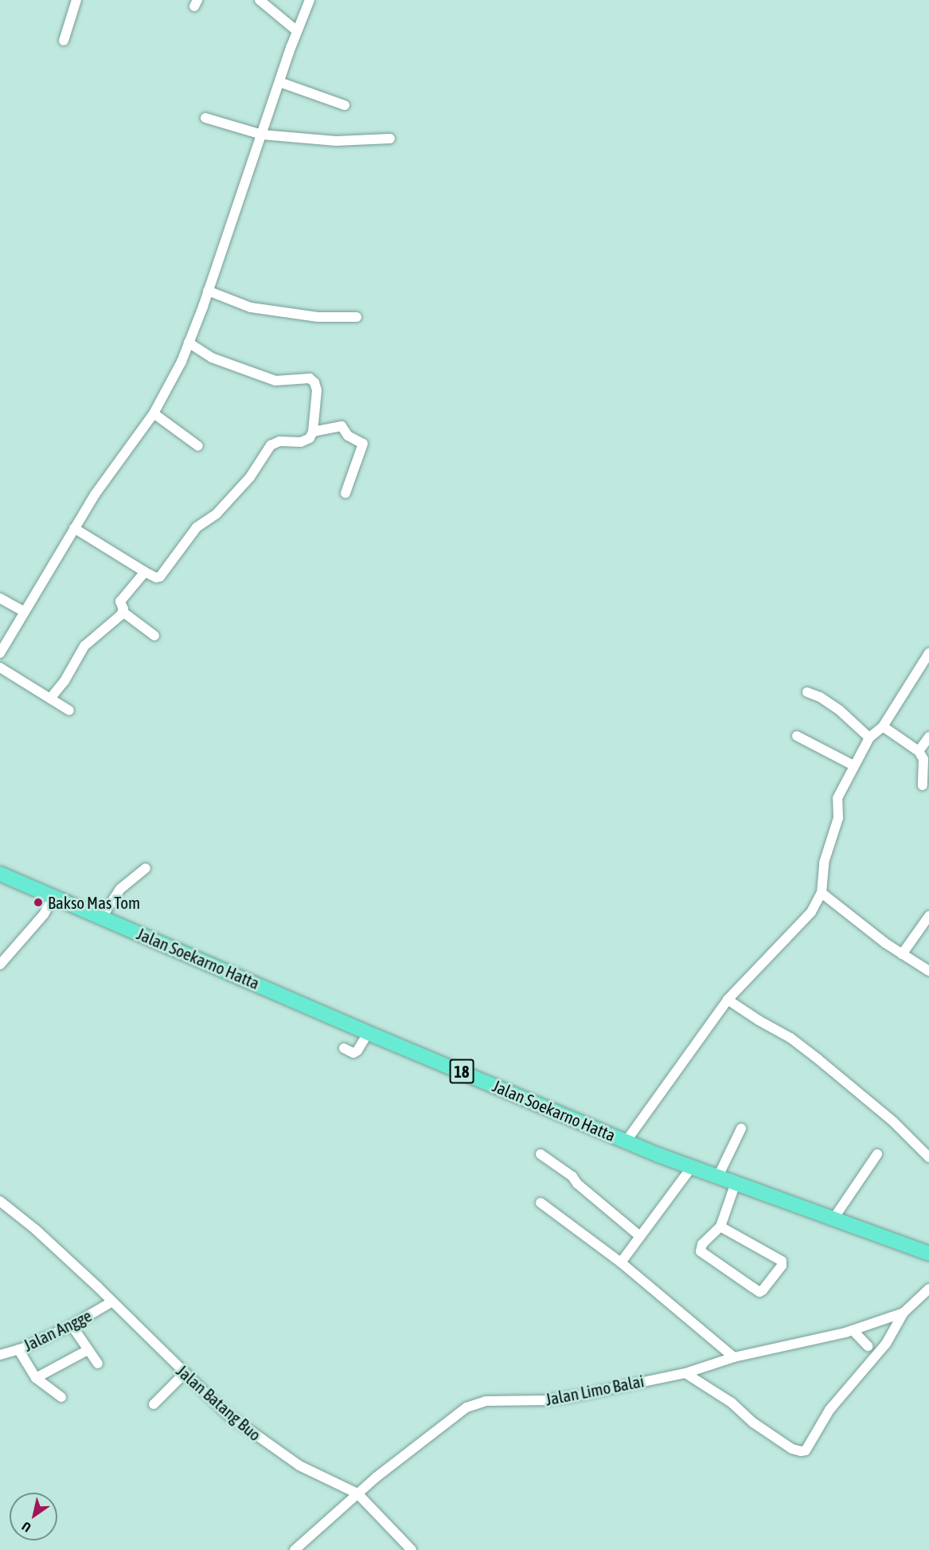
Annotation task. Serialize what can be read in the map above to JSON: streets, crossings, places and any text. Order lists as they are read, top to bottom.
{
  "streets": {
    "highway": ["Jalan Soekarno Hatta", "18"],
    "street": ["Jalan Angge", "Jalan Limo Balai", "Jalan Batang Buo"]
  },
  "crossings": [
    ["Jalan Angge", "Jalan Batang Buo"],
    ["Jalan Limo Balai", "Jalan Batang Buo"]
  ],
  "places": ["Bakso Mas Tom"],
  "north": "bottom left"
}
